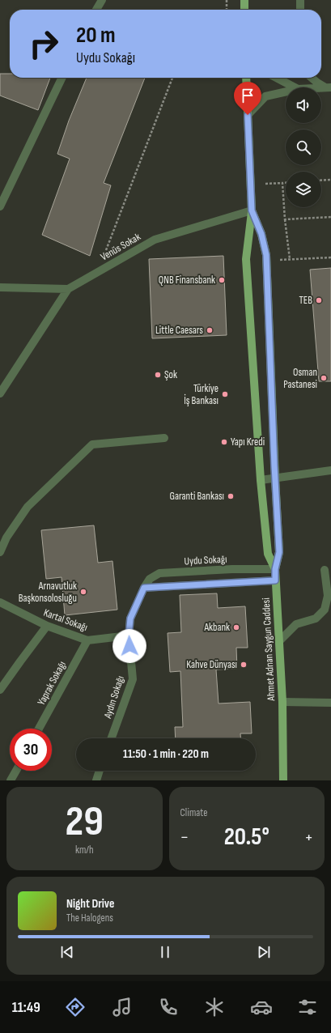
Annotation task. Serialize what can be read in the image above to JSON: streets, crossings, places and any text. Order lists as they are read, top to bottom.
{
  "streets": {
    "main road": ["Ahmet Adnan Saygun Caddesi"],
    "street": [
      "Venüs Sokak",
      "Uydu Sokağı",
      "Kartal Sokağı",
      "Yaprak Sokağı",
      "Aydın Sokağı"
    ]
  },
  "crossings": [
    ["Venüs Sokak", "Ahmet Adnan Saygun Caddesi"],
    ["Uydu Sokağı", "Kartal Sokağı"],
    ["Uydu Sokağı", "Ahmet Adnan Saygun Caddesi"],
    ["Uydu Sokağı", "Aydın Sokağı"],
    ["Kartal Sokağı", "Yaprak Sokağı"],
    ["Kartal Sokağı", "Aydın Sokağı"]
  ],
  "places": [
    "QNB Finansbank",
    "TEB",
    "Little Caesars",
    "Şok",
    "Osman Pastanesi",
    "Türkiye İş Bankası",
    "Yapı Kredi",
    "Garanti Bankası",
    "Arnavutluk Başkonsolosluğu",
    "Akbank",
    "Kahve Dünyası"
  ],
  "page": {
    "turn": ["20 m", "Uydu Sokağı"],
    "limit": "30",
    "trip": "11:50 · 1 min · 220 m",
    "tile": [
      ["29", "km/h"],
      "Climate"
    ],
    "heat": ["−", "20.5°", "+"],
    "song": ["Night Drive", "The Halogens"],
    "tabs": "11:49"
  }
}
